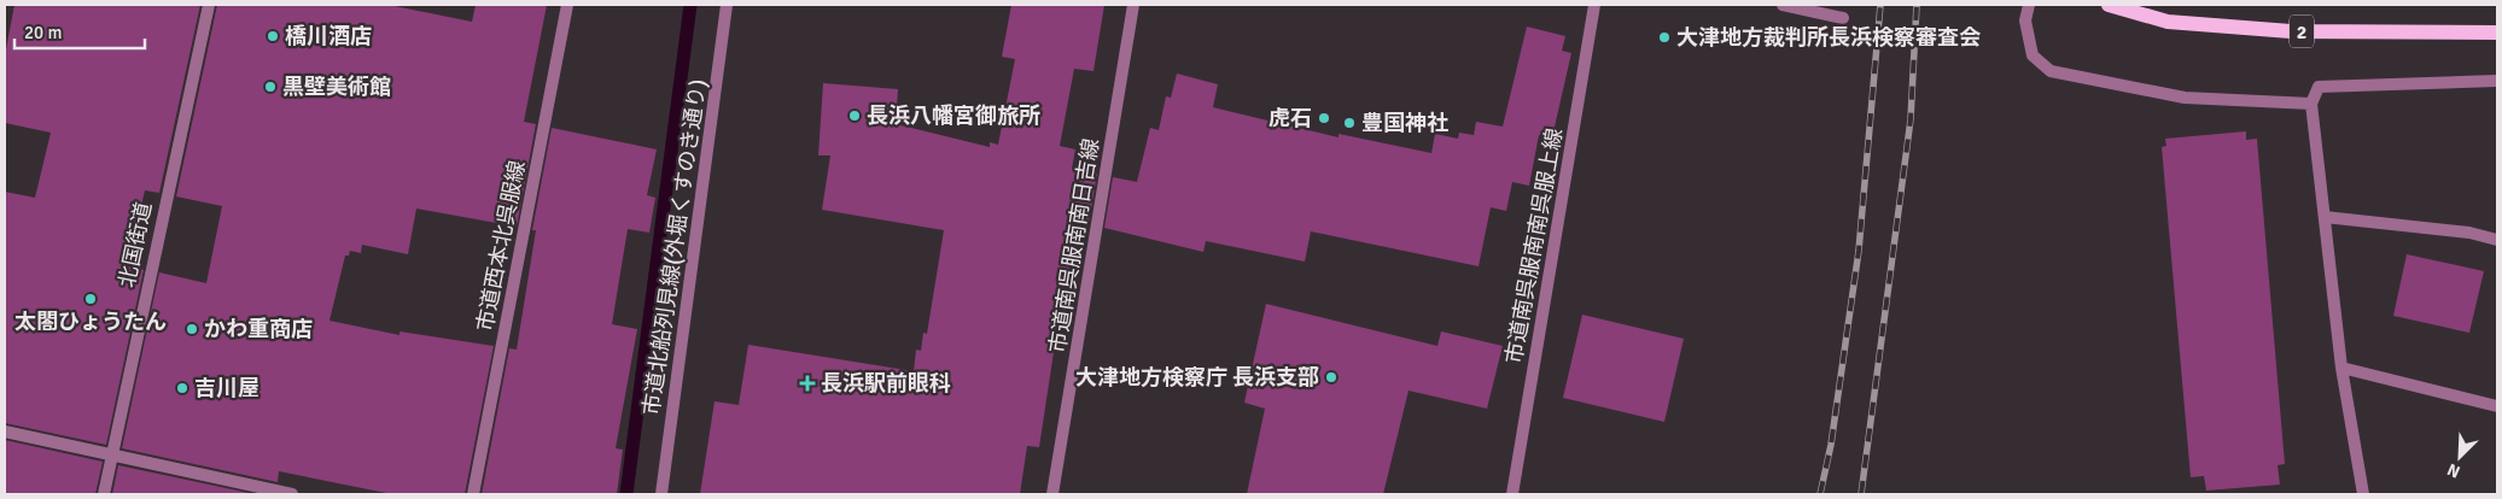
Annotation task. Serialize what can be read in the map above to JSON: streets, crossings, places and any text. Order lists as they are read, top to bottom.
{
  "streets": {
    "main road": ["2"],
    "street": [
      "北国街道",
      "市道西本北呉服線",
      "市道南呉服南南日吉線",
      "市道南呉服南南呉服上線",
      "市道北船列見線(外堀くすのき通り)"
    ]
  },
  "places": {
    "other": [
      "橋川酒店",
      "大津地方裁判所長浜検察審査会",
      "黒壁美術館",
      "長浜八幡宮御旅所",
      "虎石",
      "豊国神社",
      "太閤ひょうたん",
      "かわ重商店",
      "大津地方検察庁 長浜支部",
      "吉川屋"
    ],
    "health": ["長浜駅前眼科"]
  },
  "scale_bar": "20 m",
  "north": "bottom left"
}
